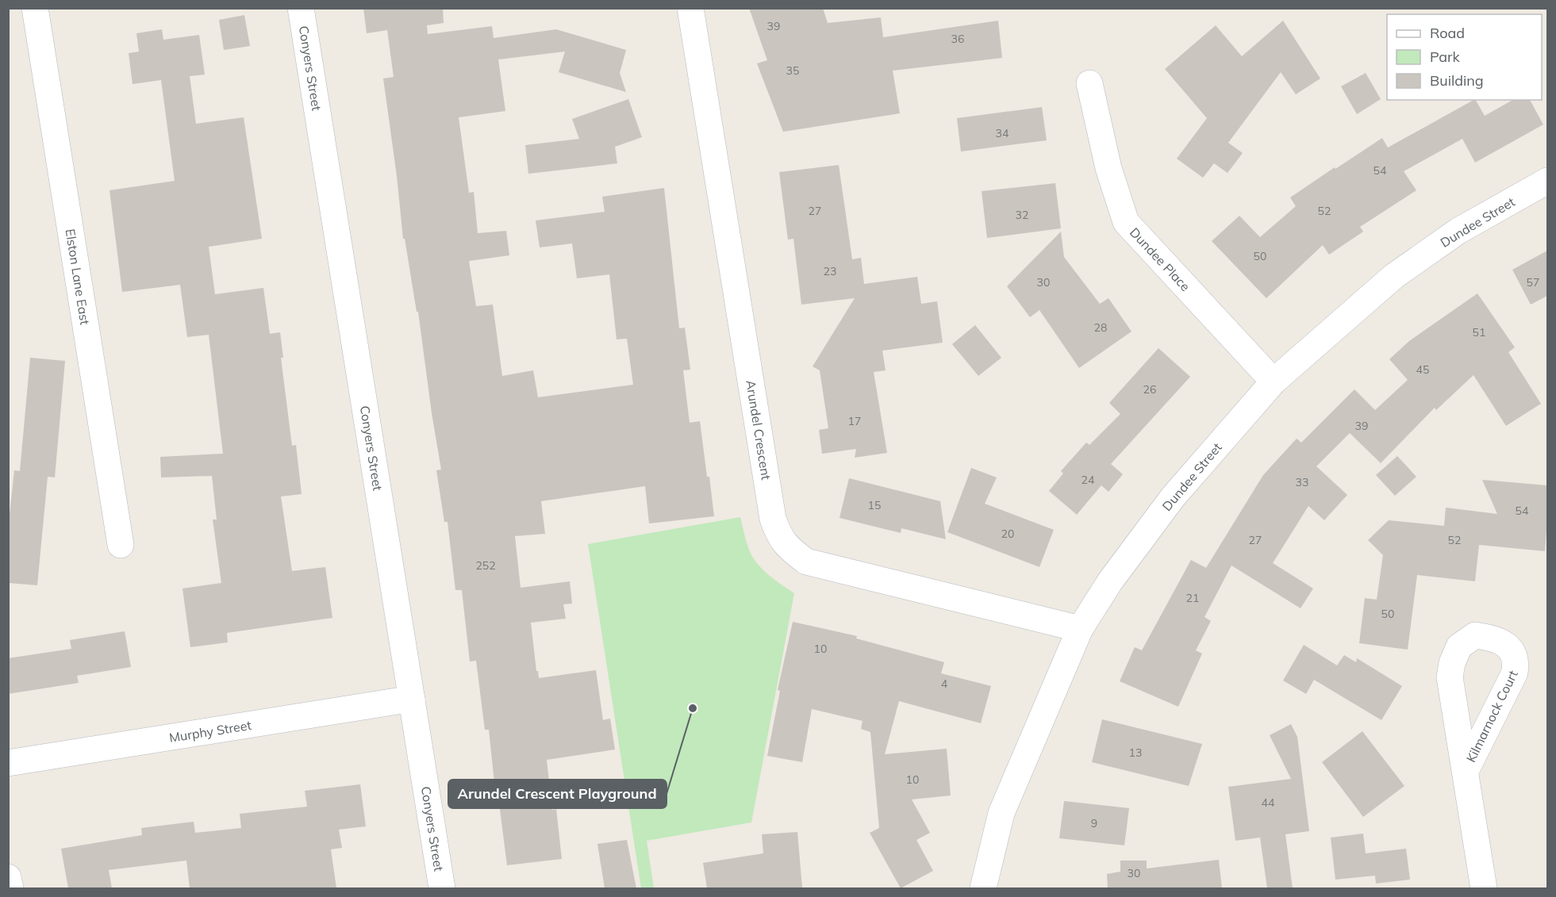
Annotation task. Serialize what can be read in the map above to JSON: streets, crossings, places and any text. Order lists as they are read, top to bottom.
{
  "streets": {
    "street": [
      "Conyers Street",
      "Dundee Street",
      "Dundee Place",
      "Elston Lane East",
      "Arundel Crescent",
      "Kilmarnock Court",
      "Murphy Street"
    ]
  },
  "crossings": [
    ["Conyers Street", "Murphy Street"],
    ["Dundee Street", "Dundee Place"],
    ["Dundee Street", "Arundel Crescent"]
  ],
  "places": ["Arundel Crescent Playground"],
  "house_numbers": [
    "39",
    "36",
    "35",
    "34",
    "54",
    "27",
    "52",
    "32",
    "50",
    "23",
    "30",
    "57",
    "28",
    "51",
    "45",
    "26",
    "17",
    "39",
    "24",
    "33",
    "15",
    "54",
    "20",
    "27",
    "52",
    "252",
    "21",
    "50",
    "10",
    "4",
    "13",
    "10",
    "44",
    "9",
    "30"
  ],
  "legend": ["Road", "Park", "Building"]
}
